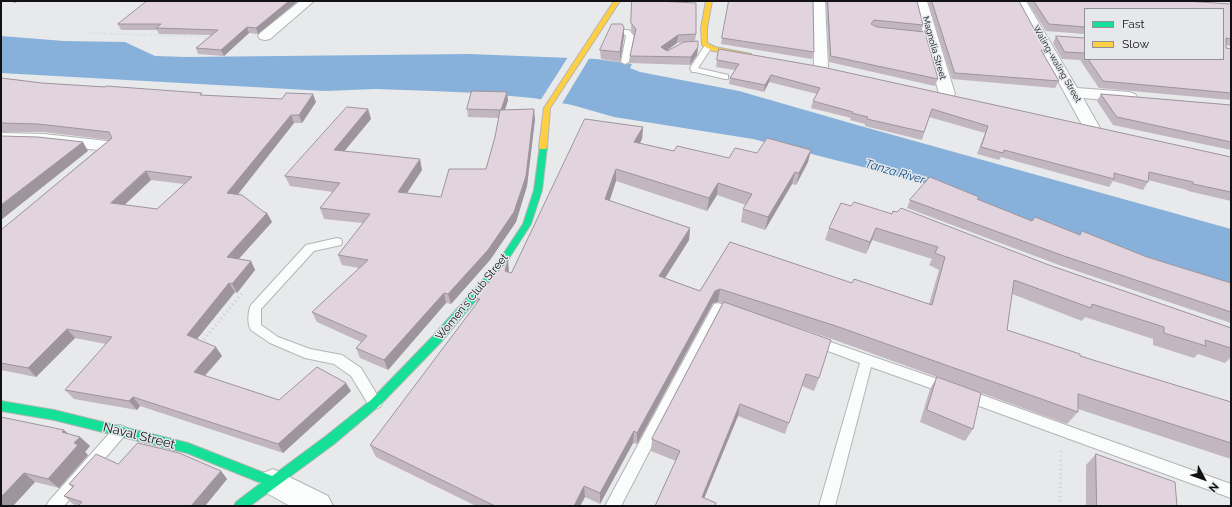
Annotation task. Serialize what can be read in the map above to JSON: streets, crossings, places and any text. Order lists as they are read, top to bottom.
{
  "streets": {
    "street": [
      "Magnolia Street",
      "Waling-waling Street",
      "Women's Club Street",
      "Naval Street"
    ]
  },
  "crossings": [
    ["Women's Club Street", "Naval Street"]
  ],
  "water": ["Tanza River"],
  "legend": ["Fast", "Slow"],
  "north": "bottom right"
}
